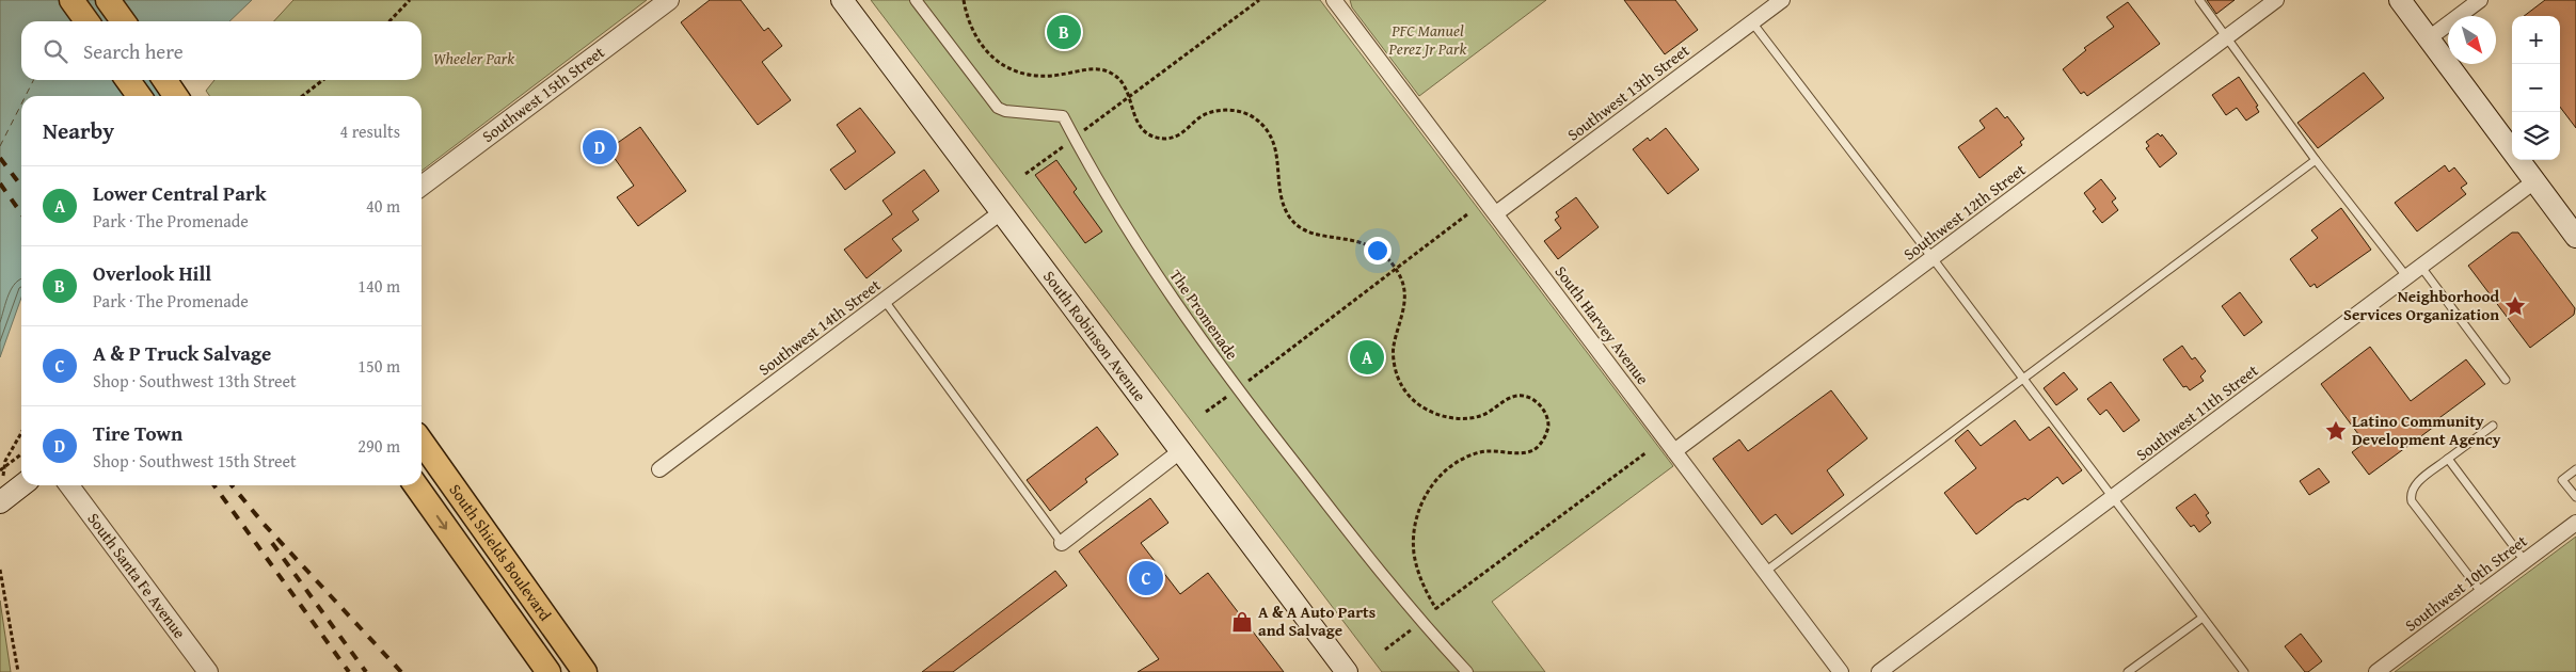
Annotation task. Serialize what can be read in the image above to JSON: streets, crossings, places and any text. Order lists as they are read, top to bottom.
{
  "streets": {
    "main road": ["South Robinson Avenue", "South Shields Boulevard"],
    "street": [
      "Southwest 13th Street",
      "Southwest 15th Street",
      "Southwest 12th Street",
      "The Promenade",
      "South Harvey Avenue",
      "Southwest 14th Street",
      "Southwest 11th Street",
      "South Santa Fe Avenue",
      "Southwest 10th Street"
    ]
  },
  "crossings": [
    ["Southwest 13th Street", "South Harvey Avenue"],
    ["Southwest 12th Street", "South Harvey Avenue"],
    ["Southwest 14th Street", "South Robinson Avenue"]
  ],
  "parks": ["PFC Manuel Perez Jr Park", "Wheeler Park"],
  "places": {
    "place": ["Neighborhood Services Organization", "Latino Community Development Agency"],
    "shop": ["A & A Auto Parts and Salvage"]
  },
  "north": "bottom right",
  "page": {
    "pins": [
      "B",
      "D",
      "A",
      "C"
    ],
    "map_buttons": ["+", "−"],
    "search": "Search here",
    "heading": ["Nearby", "4 results"],
    "list": [
      {
        "mark": "A",
        "name": "Lower Central Park",
        "note": "Park · The Promenade",
        "value": "40 m"
      },
      {
        "mark": "B",
        "name": "Overlook Hill",
        "note": "Park · The Promenade",
        "value": "140 m"
      },
      {
        "mark": "C",
        "name": "A & P Truck Salvage",
        "note": "Shop · Southwest 13th Street",
        "value": "150 m"
      },
      {
        "mark": "D",
        "name": "Tire Town",
        "note": "Shop · Southwest 15th Street",
        "value": "290 m"
      }
    ]
  }
}
